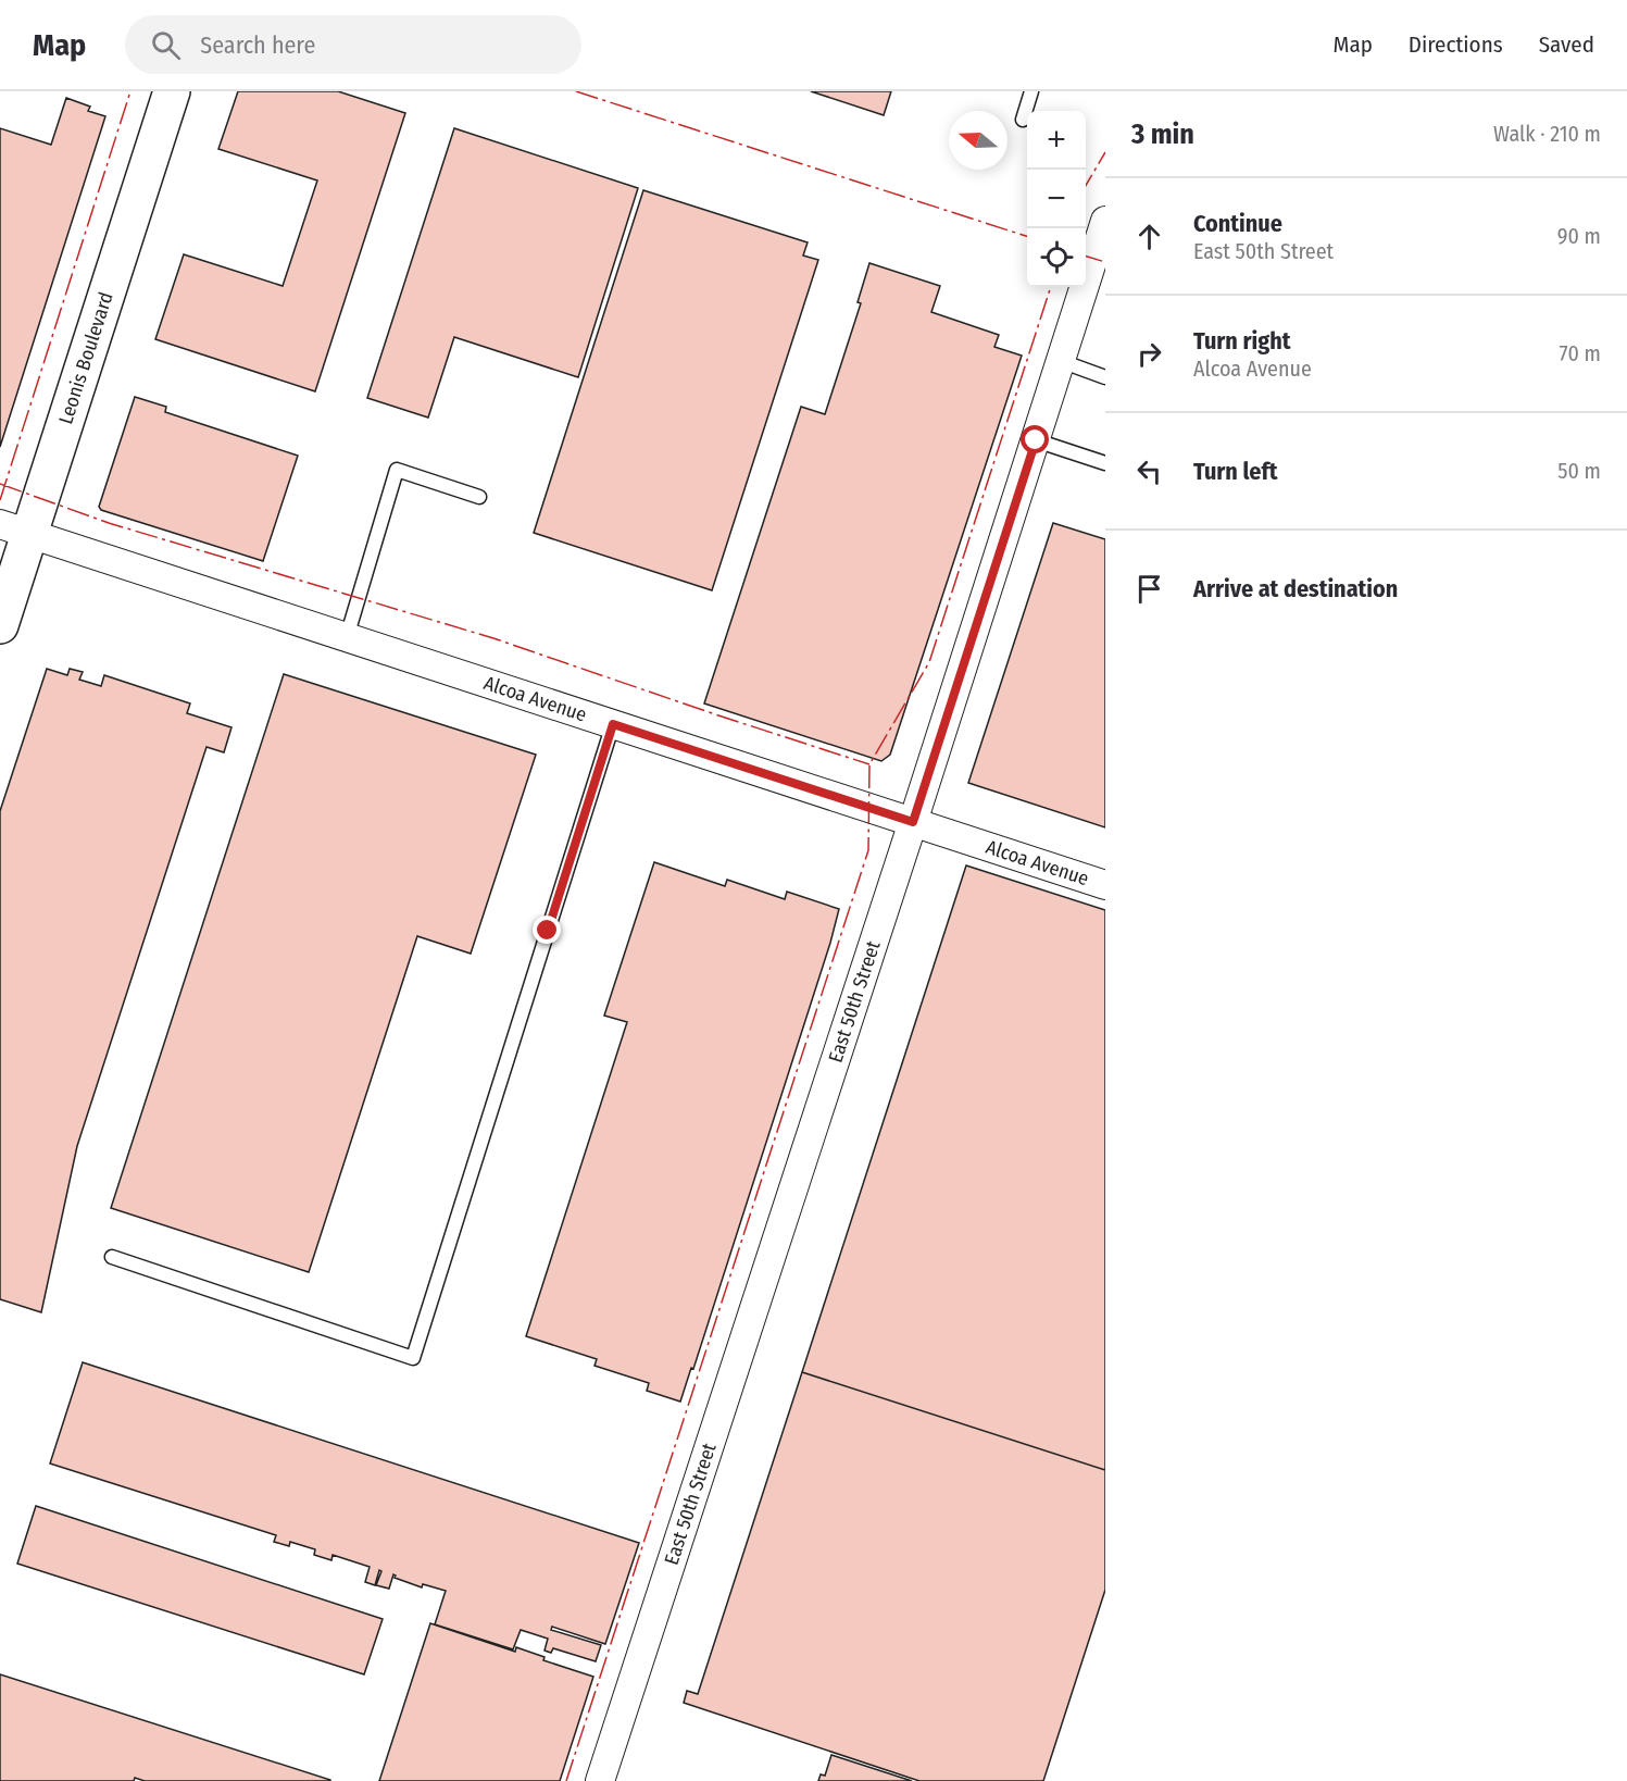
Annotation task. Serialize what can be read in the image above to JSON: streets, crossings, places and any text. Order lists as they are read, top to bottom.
{
  "streets": {
    "main road": ["Leonis Boulevard"],
    "street": ["Alcoa Avenue", "East 50th Street"]
  },
  "crossings": [
    ["Leonis Boulevard", "Alcoa Avenue"],
    ["Alcoa Avenue", "East 50th Street"]
  ],
  "north": "left",
  "page": {
    "header": "Map",
    "search": "Search here",
    "nav": ["Map", "Directions", "Saved"],
    "heading": ["3 min", "Walk · 210 m"],
    "map_buttons": ["+", "−"],
    "list": [
      ["Continue", "East 50th Street", "90 m"],
      ["Turn right", "Alcoa Avenue", "70 m"],
      ["Turn left", "50 m"],
      "Arrive at destination"
    ]
  }
}
